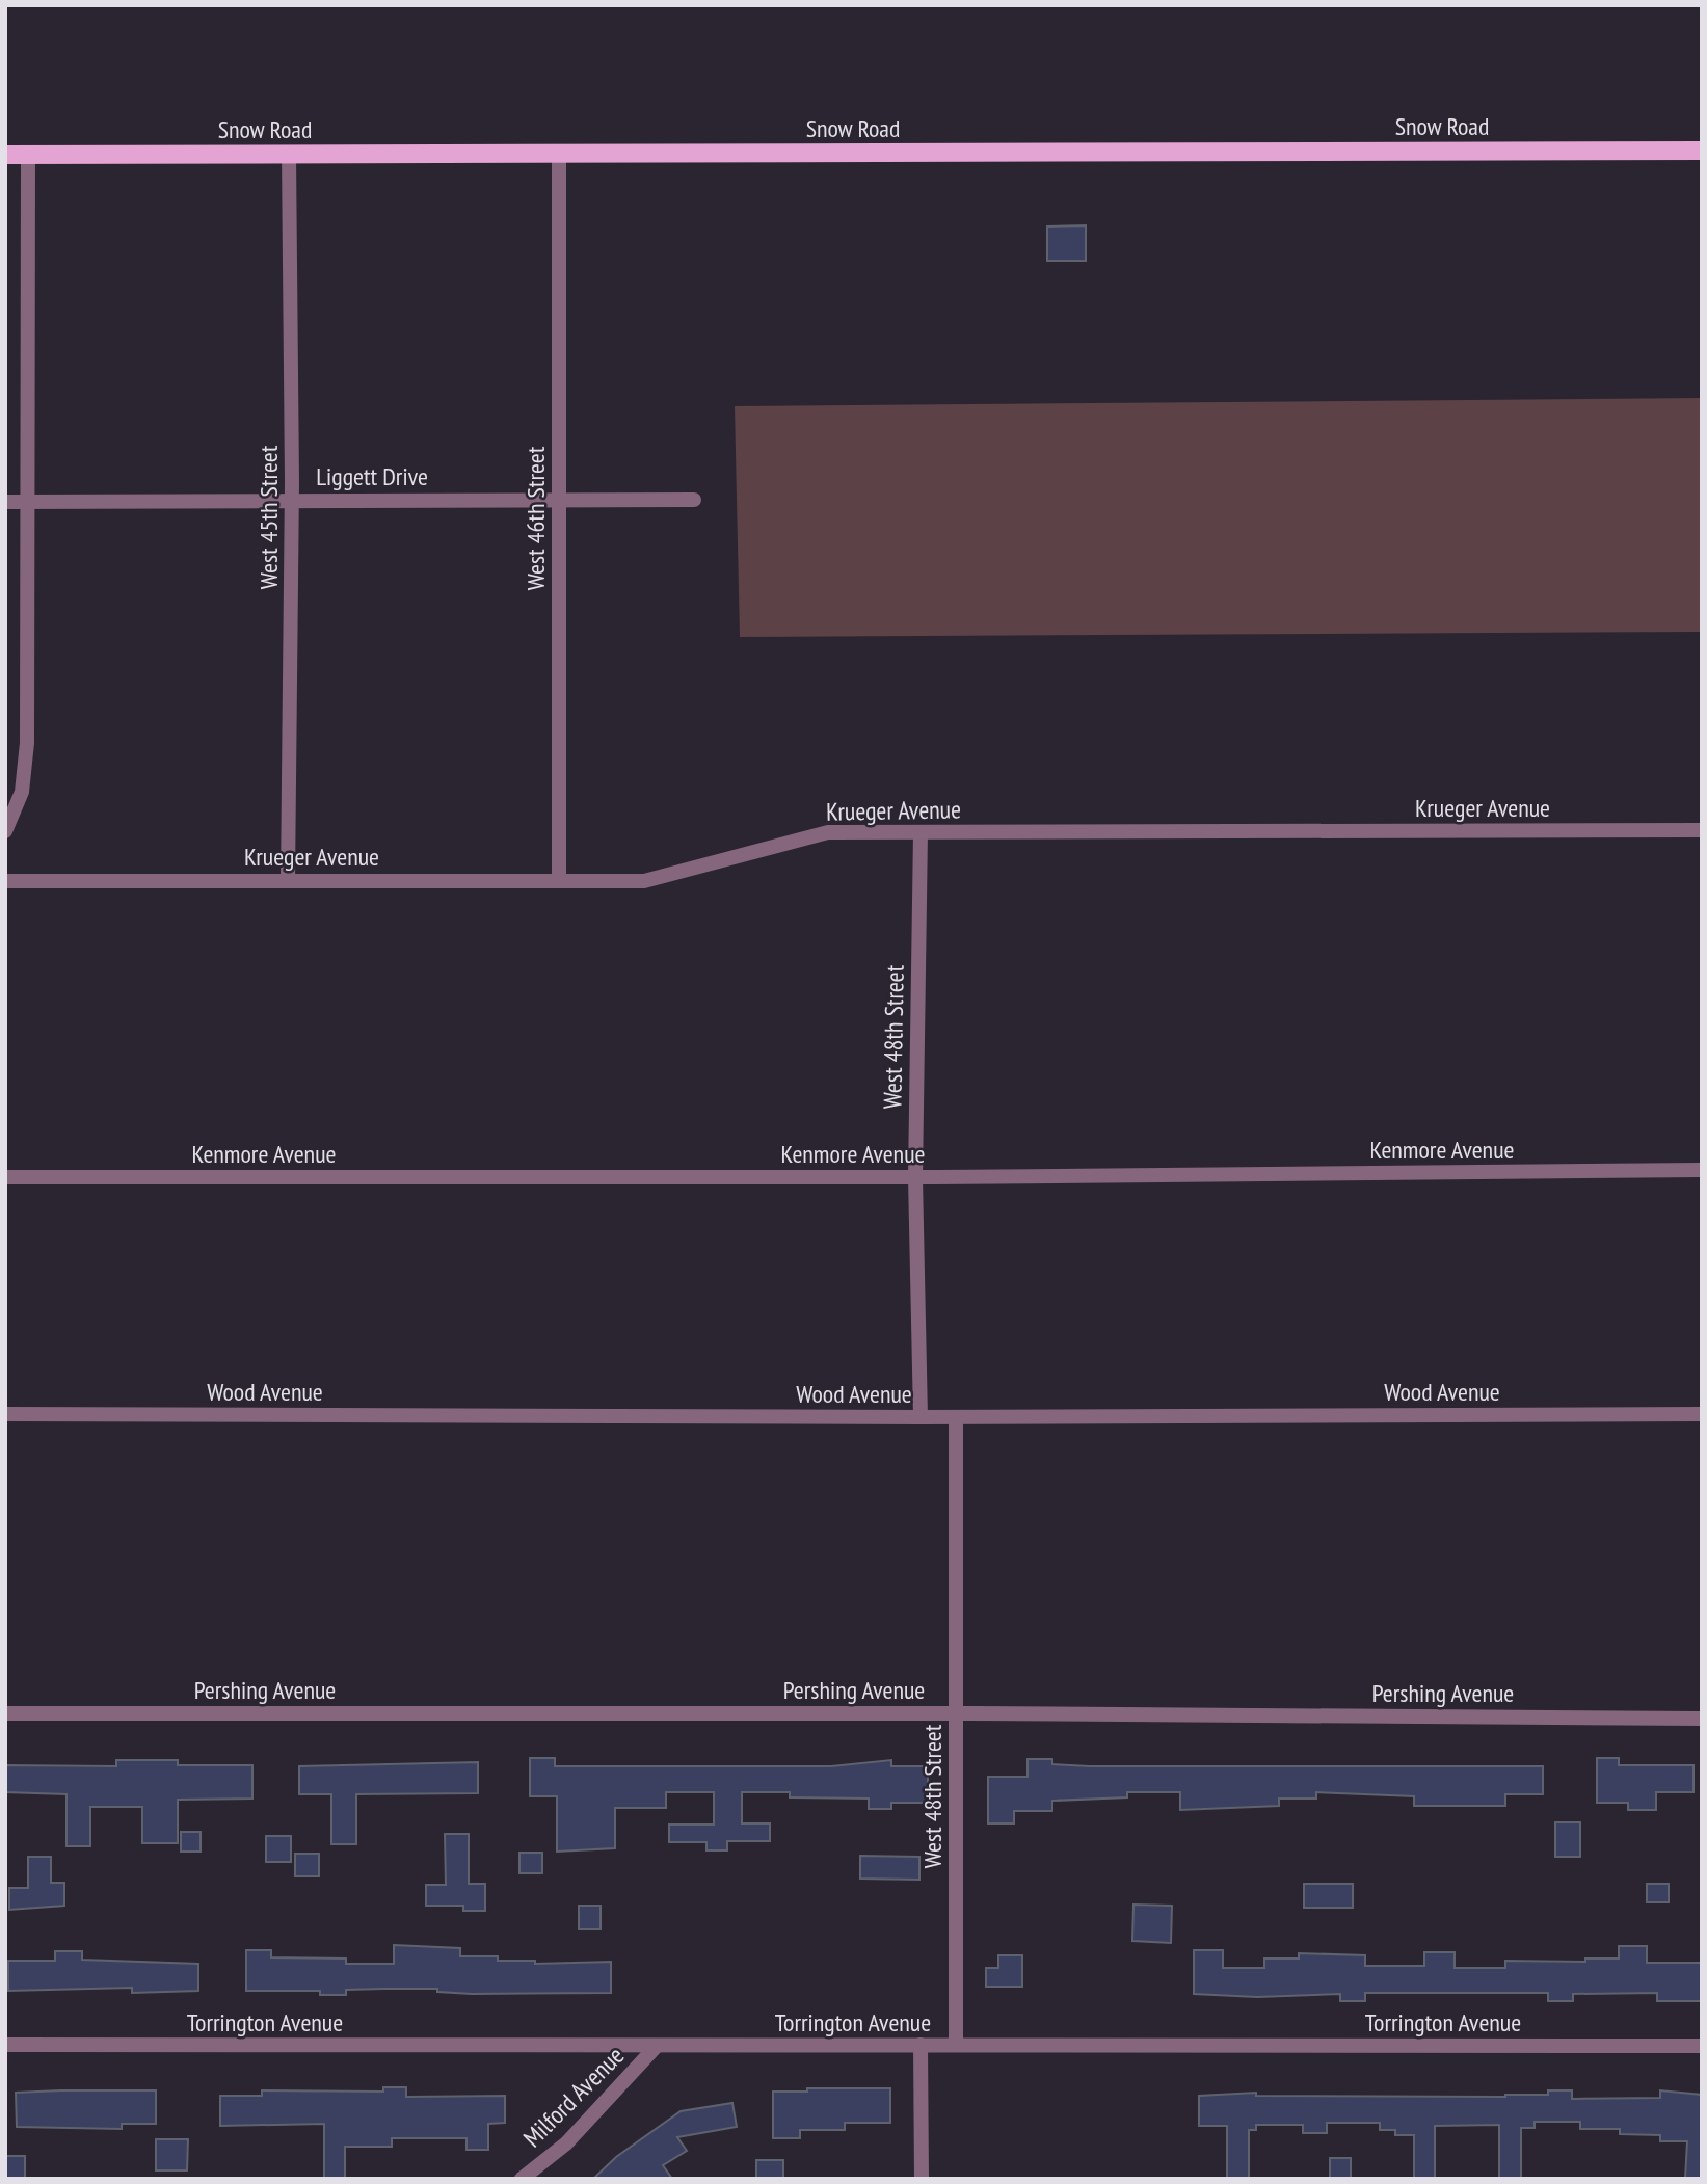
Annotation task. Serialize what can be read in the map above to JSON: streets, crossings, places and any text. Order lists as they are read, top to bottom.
{
  "streets": {
    "main road": ["Snow Road"],
    "street": [
      "Liggett Drive",
      "West 45th Street",
      "West 46th Street",
      "Krueger Avenue",
      "West 48th Street",
      "Kenmore Avenue",
      "Wood Avenue",
      "Pershing Avenue",
      "Torrington Avenue",
      "Milford Avenue"
    ]
  },
  "crossings": [
    ["Snow Road", "West 45th Street"],
    ["Snow Road", "West 46th Street"],
    ["Liggett Drive", "West 45th Street"],
    ["Liggett Drive", "West 46th Street"],
    ["West 45th Street", "Krueger Avenue"],
    ["West 46th Street", "Krueger Avenue"],
    ["Krueger Avenue", "West 48th Street"],
    ["West 48th Street", "Kenmore Avenue"],
    ["West 48th Street", "Wood Avenue"],
    ["West 48th Street", "Pershing Avenue"],
    ["West 48th Street", "Torrington Avenue"],
    ["Torrington Avenue", "Milford Avenue"]
  ]
}
